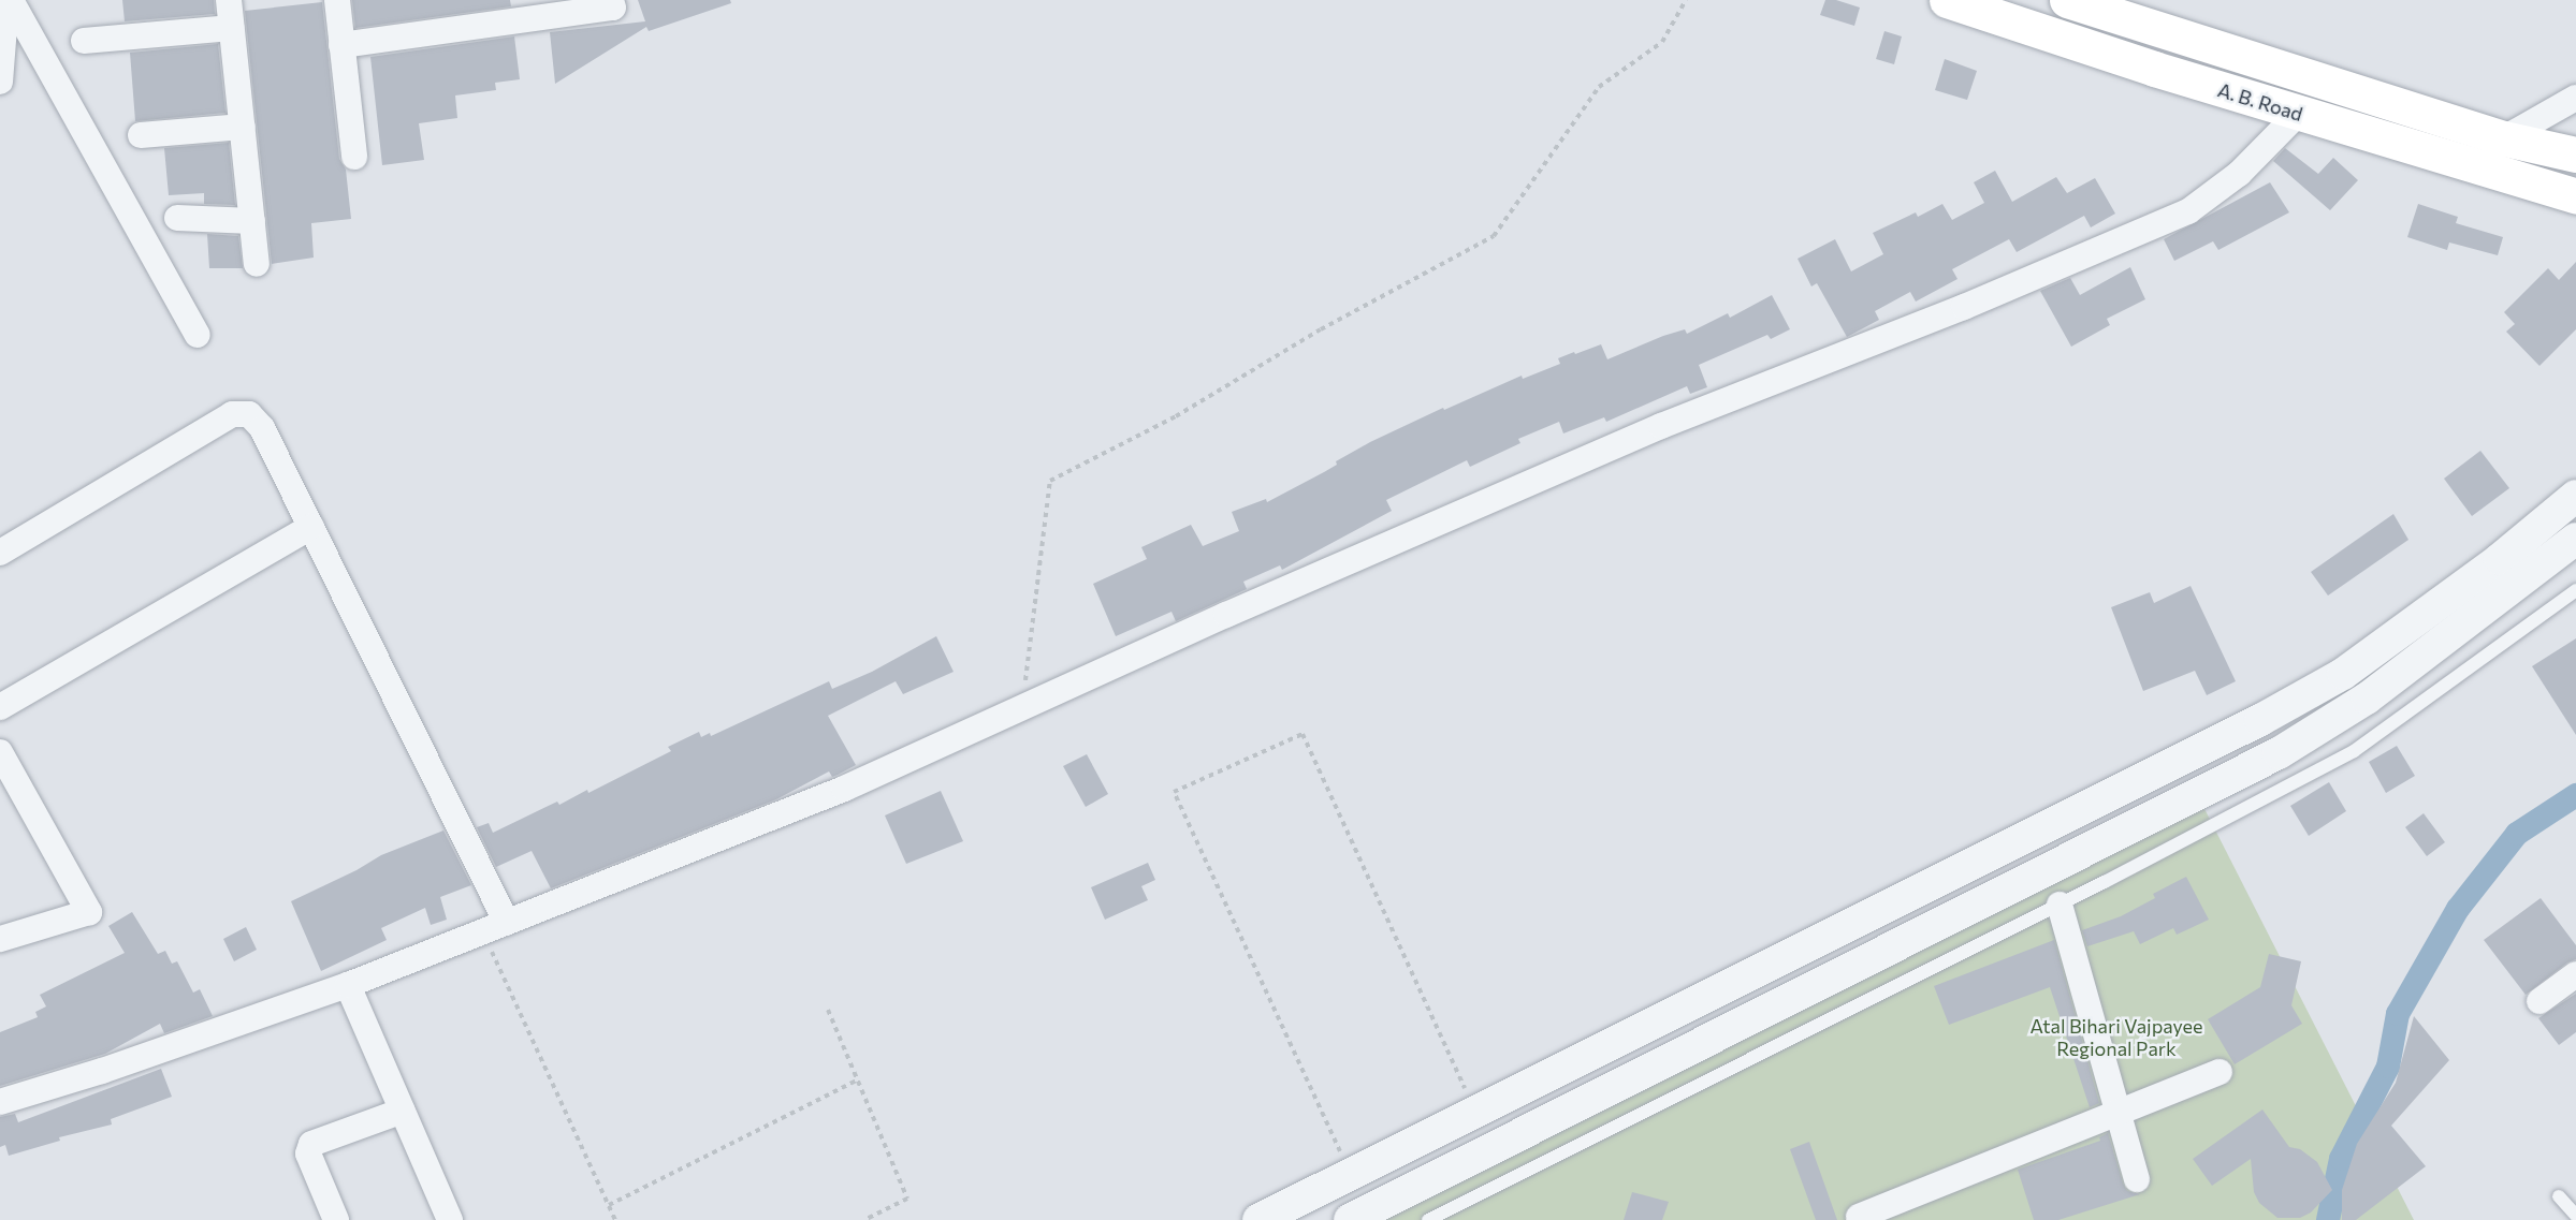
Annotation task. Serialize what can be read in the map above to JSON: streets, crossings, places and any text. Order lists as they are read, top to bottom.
{
  "streets": {
    "main road": ["A. B. Road"]
  },
  "parks": ["Atal Bihari Vajpayee Regional Park"]
}
